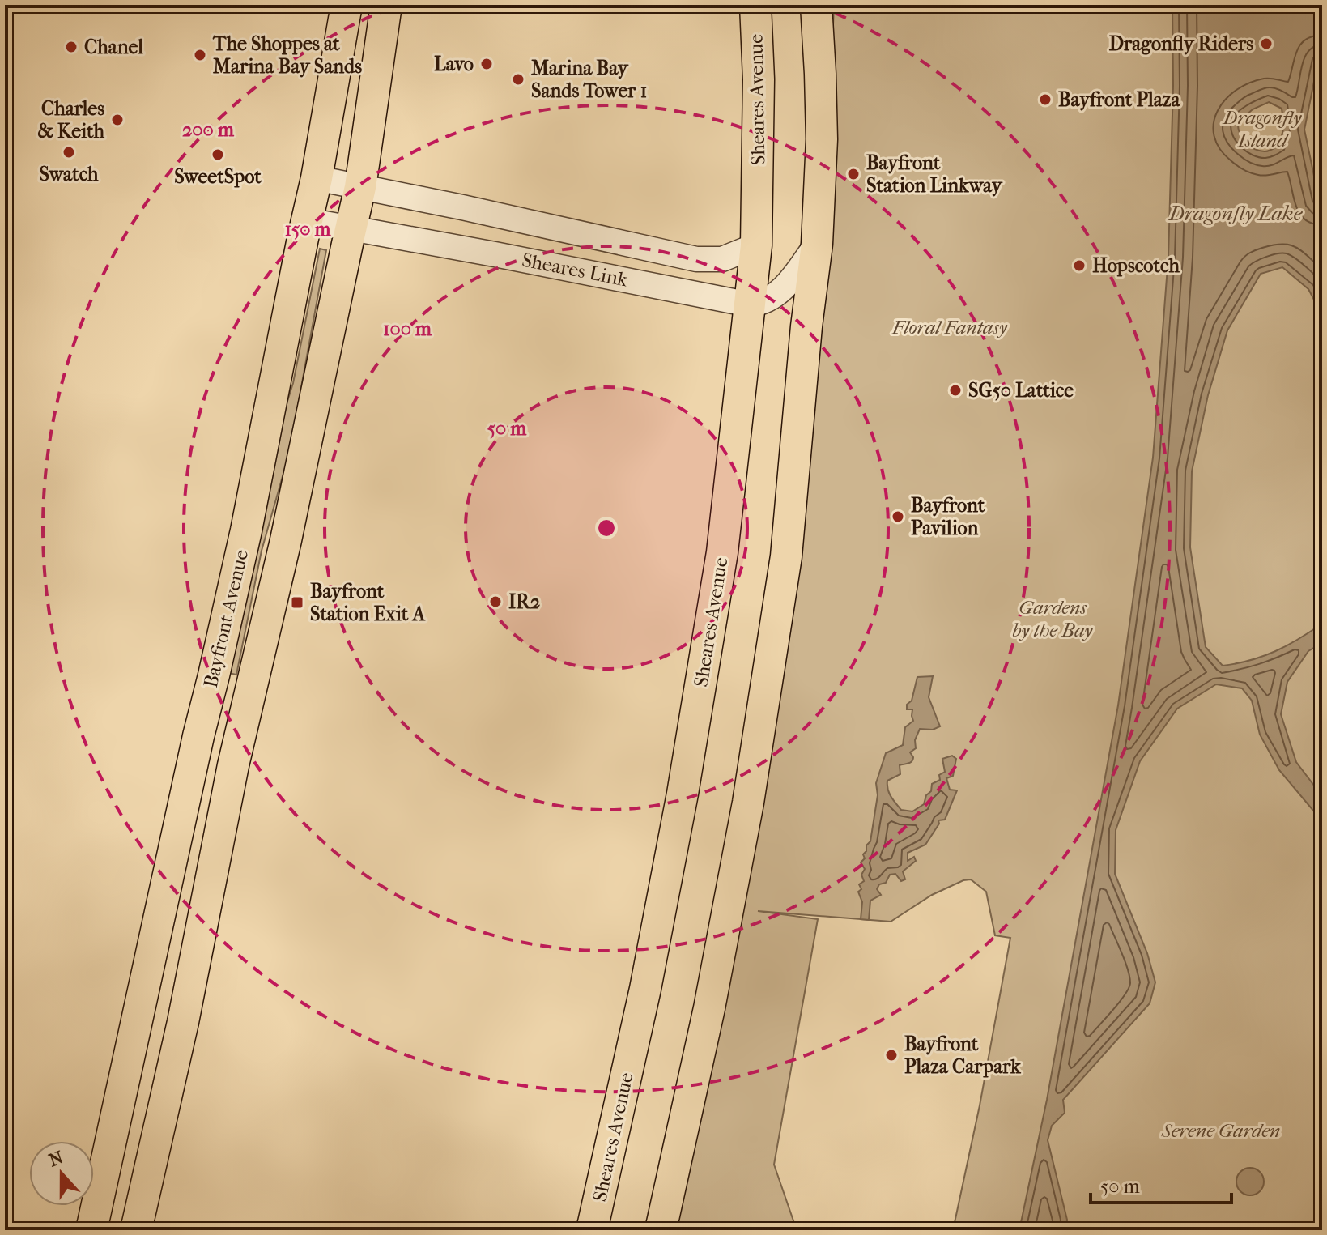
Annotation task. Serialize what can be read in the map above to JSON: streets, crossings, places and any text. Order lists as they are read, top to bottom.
{
  "streets": {
    "main road": ["Sheares Avenue", "Bayfront Avenue"],
    "street": ["Sheares Link"]
  },
  "crossings": [
    ["Sheares Avenue", "Sheares Link"],
    ["Sheares Link", "Bayfront Avenue"]
  ],
  "water": ["Dragonfly Lake"],
  "parks": [
    "Dragonfly Island",
    "Floral Fantasy",
    "Gardens by the Bay",
    "Serene Garden"
  ],
  "places": {
    "other": [
      "Dragonfly Riders",
      "Chanel",
      "The Shoppes at Marina Bay Sands",
      "Lavo",
      "Marina Bay Sands Tower 1",
      "Bayfront Plaza",
      "Charles & Keith",
      "Swatch",
      "SweetSpot",
      "Bayfront Station Linkway",
      "Hopscotch",
      "SG50 Lattice",
      "Bayfront Pavilion",
      "IR2",
      "Bayfront Plaza Carpark"
    ],
    "transit": ["Bayfront Station Exit A"]
  },
  "scale_bar": "50 m",
  "north": "top",
  "rings": [
    "200 m",
    "150 m",
    "100 m",
    "50 m"
  ]
}
